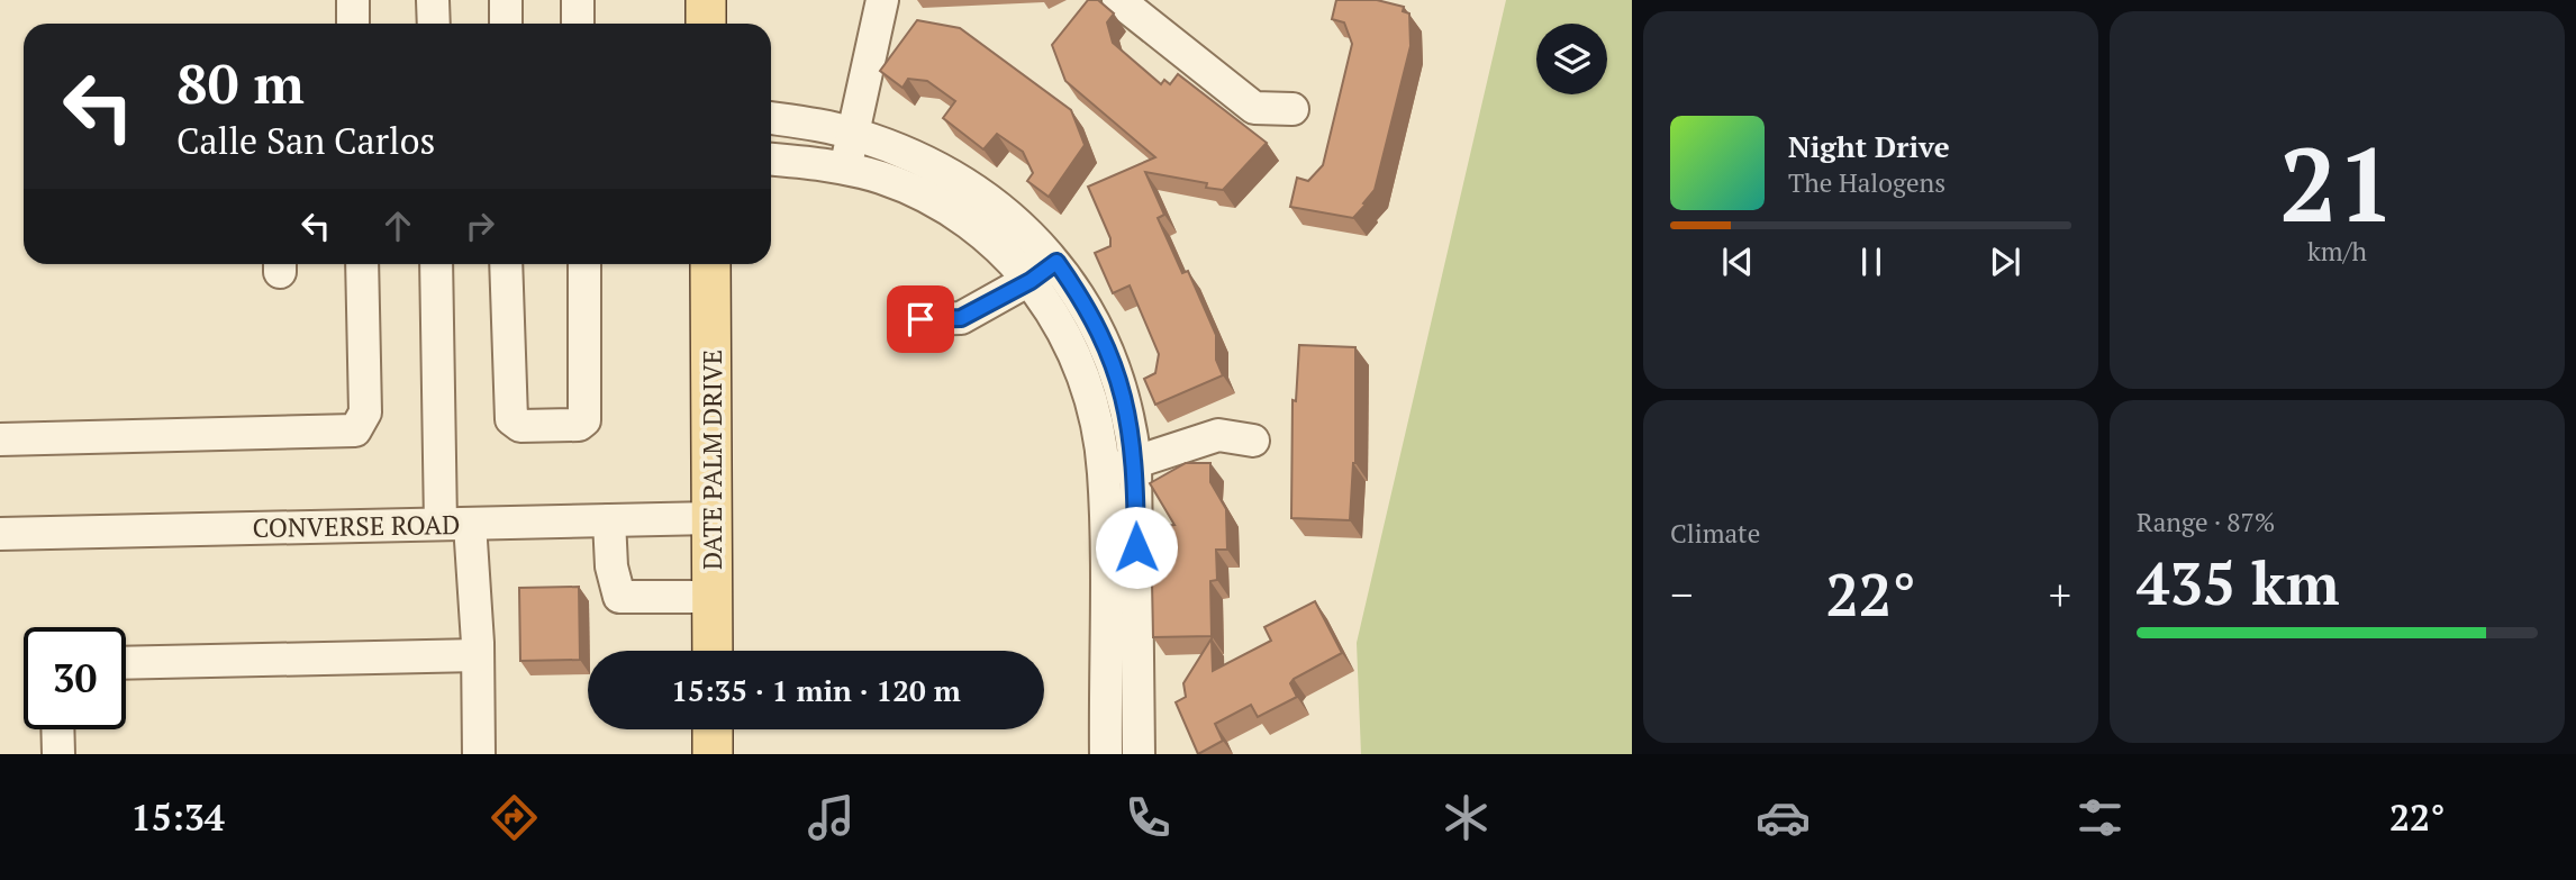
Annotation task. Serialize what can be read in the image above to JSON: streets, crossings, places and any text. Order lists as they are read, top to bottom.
{
  "streets": {
    "main road": ["DATE PALM DRIVE"],
    "street": ["CONVERSE ROAD"]
  },
  "crossings": [
    ["DATE PALM DRIVE", "CONVERSE ROAD"]
  ],
  "page": {
    "tile": [
      ["21", "km/h"],
      "Climate",
      ["Range · 87%", "435 km"]
    ],
    "turn": ["80 m", "Calle San Carlos"],
    "song": ["Night Drive", "The Halogens"],
    "heat": ["−", "22°", "+"],
    "limit": "30",
    "trip": "15:35 · 1 min · 120 m",
    "tabs": ["15:34", "22°"]
  }
}
